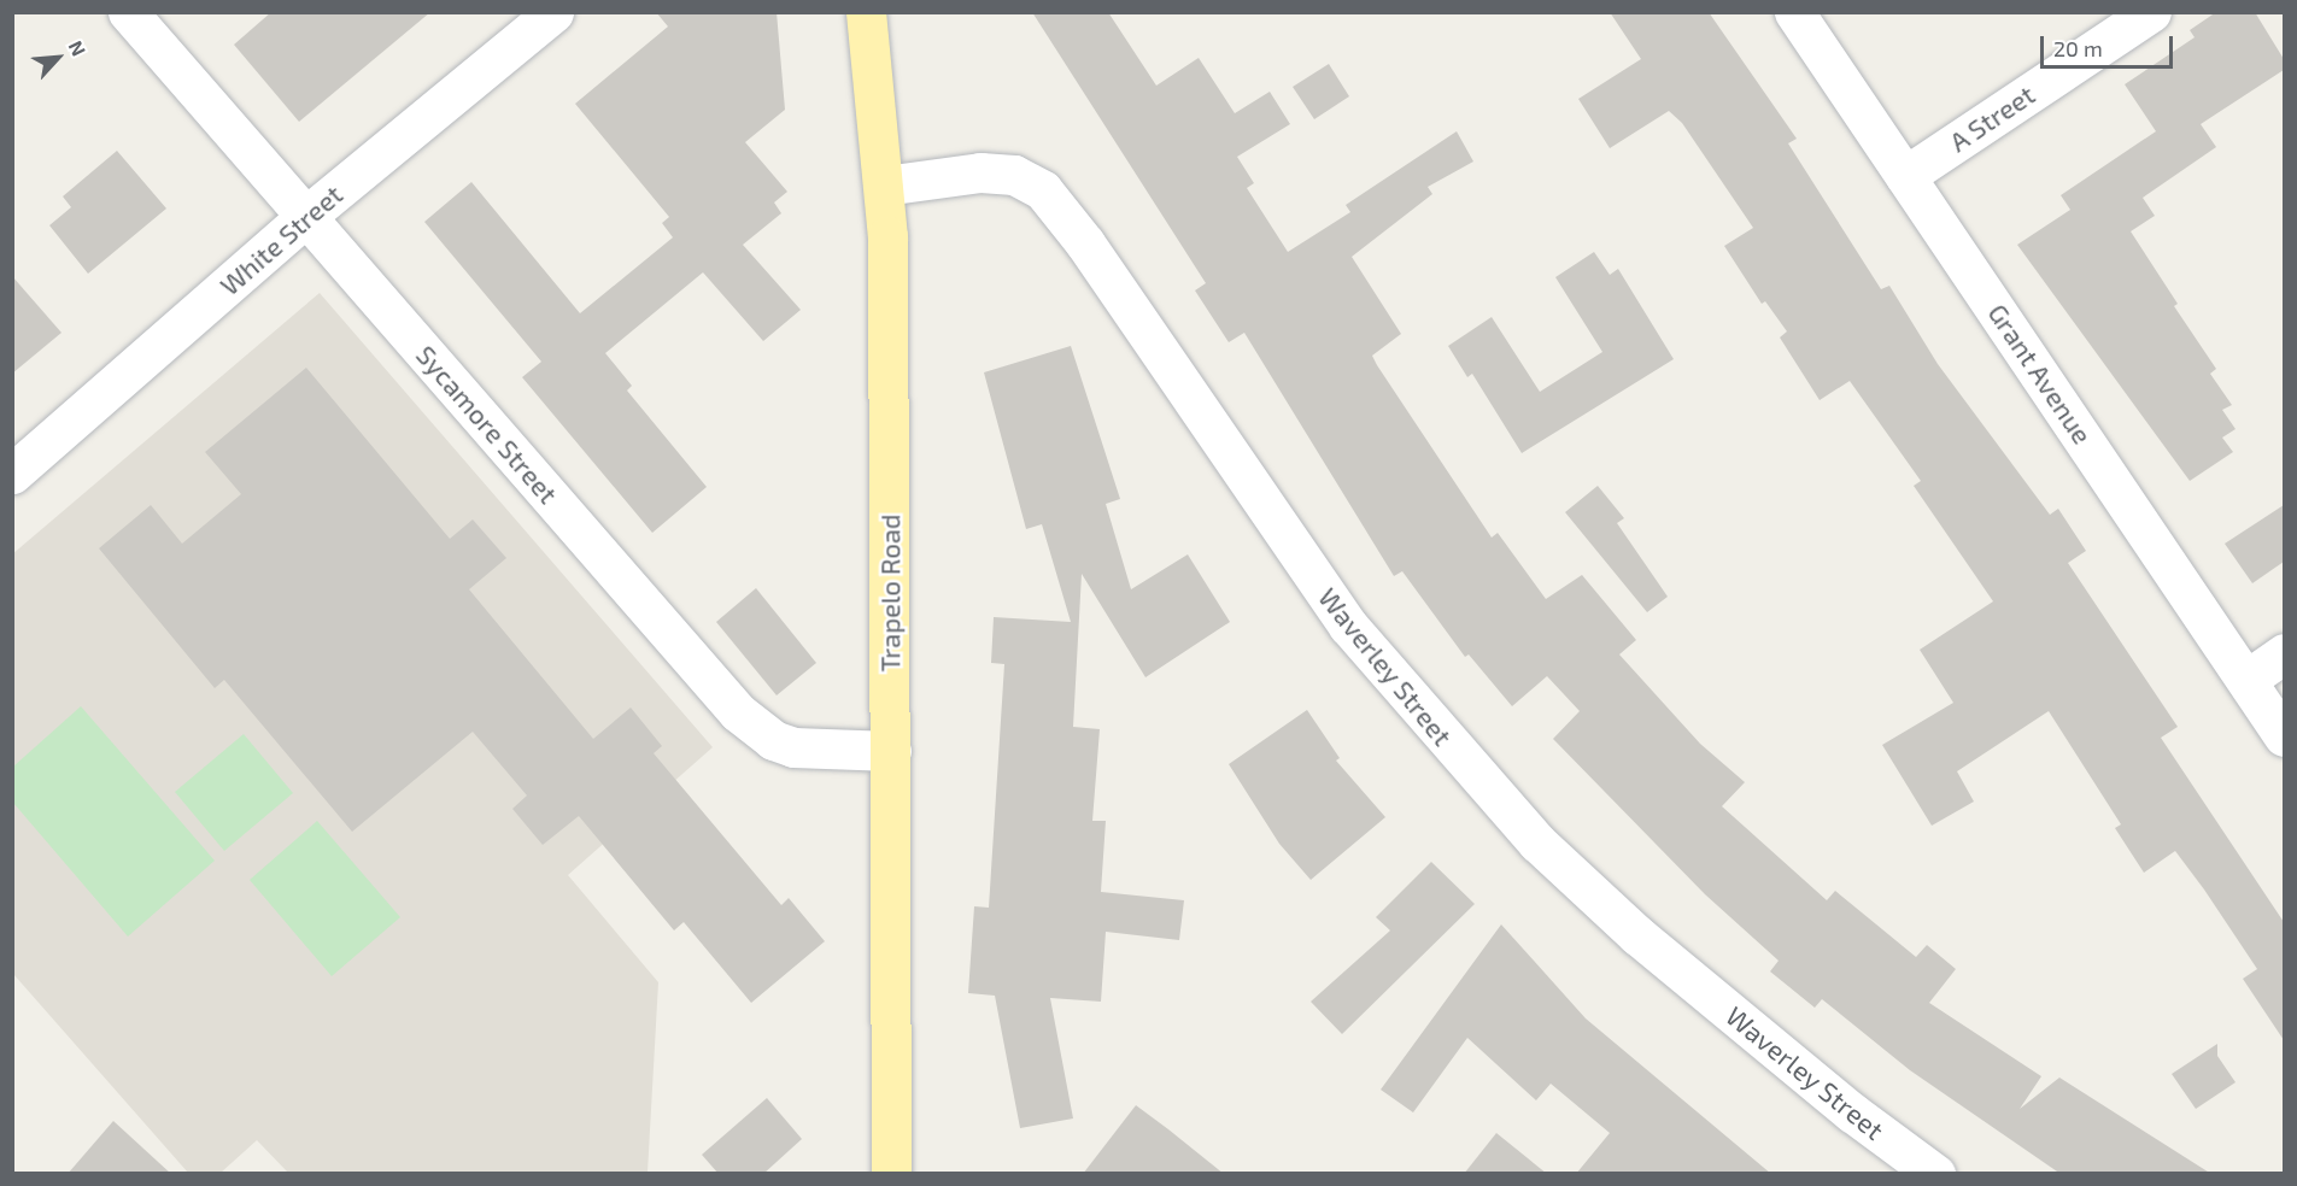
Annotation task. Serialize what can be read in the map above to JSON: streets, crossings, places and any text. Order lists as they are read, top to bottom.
{
  "streets": {
    "main road": ["Trapelo Road"],
    "street": [
      "A Street",
      "White Street",
      "Grant Avenue",
      "Sycamore Street",
      "Waverley Street"
    ]
  },
  "crossings": [
    ["A Street", "Grant Avenue"],
    ["White Street", "Sycamore Street"],
    ["Sycamore Street", "Trapelo Road"],
    ["Trapelo Road", "Waverley Street"]
  ],
  "scale_bar": "20 m",
  "north": "top right"
}
